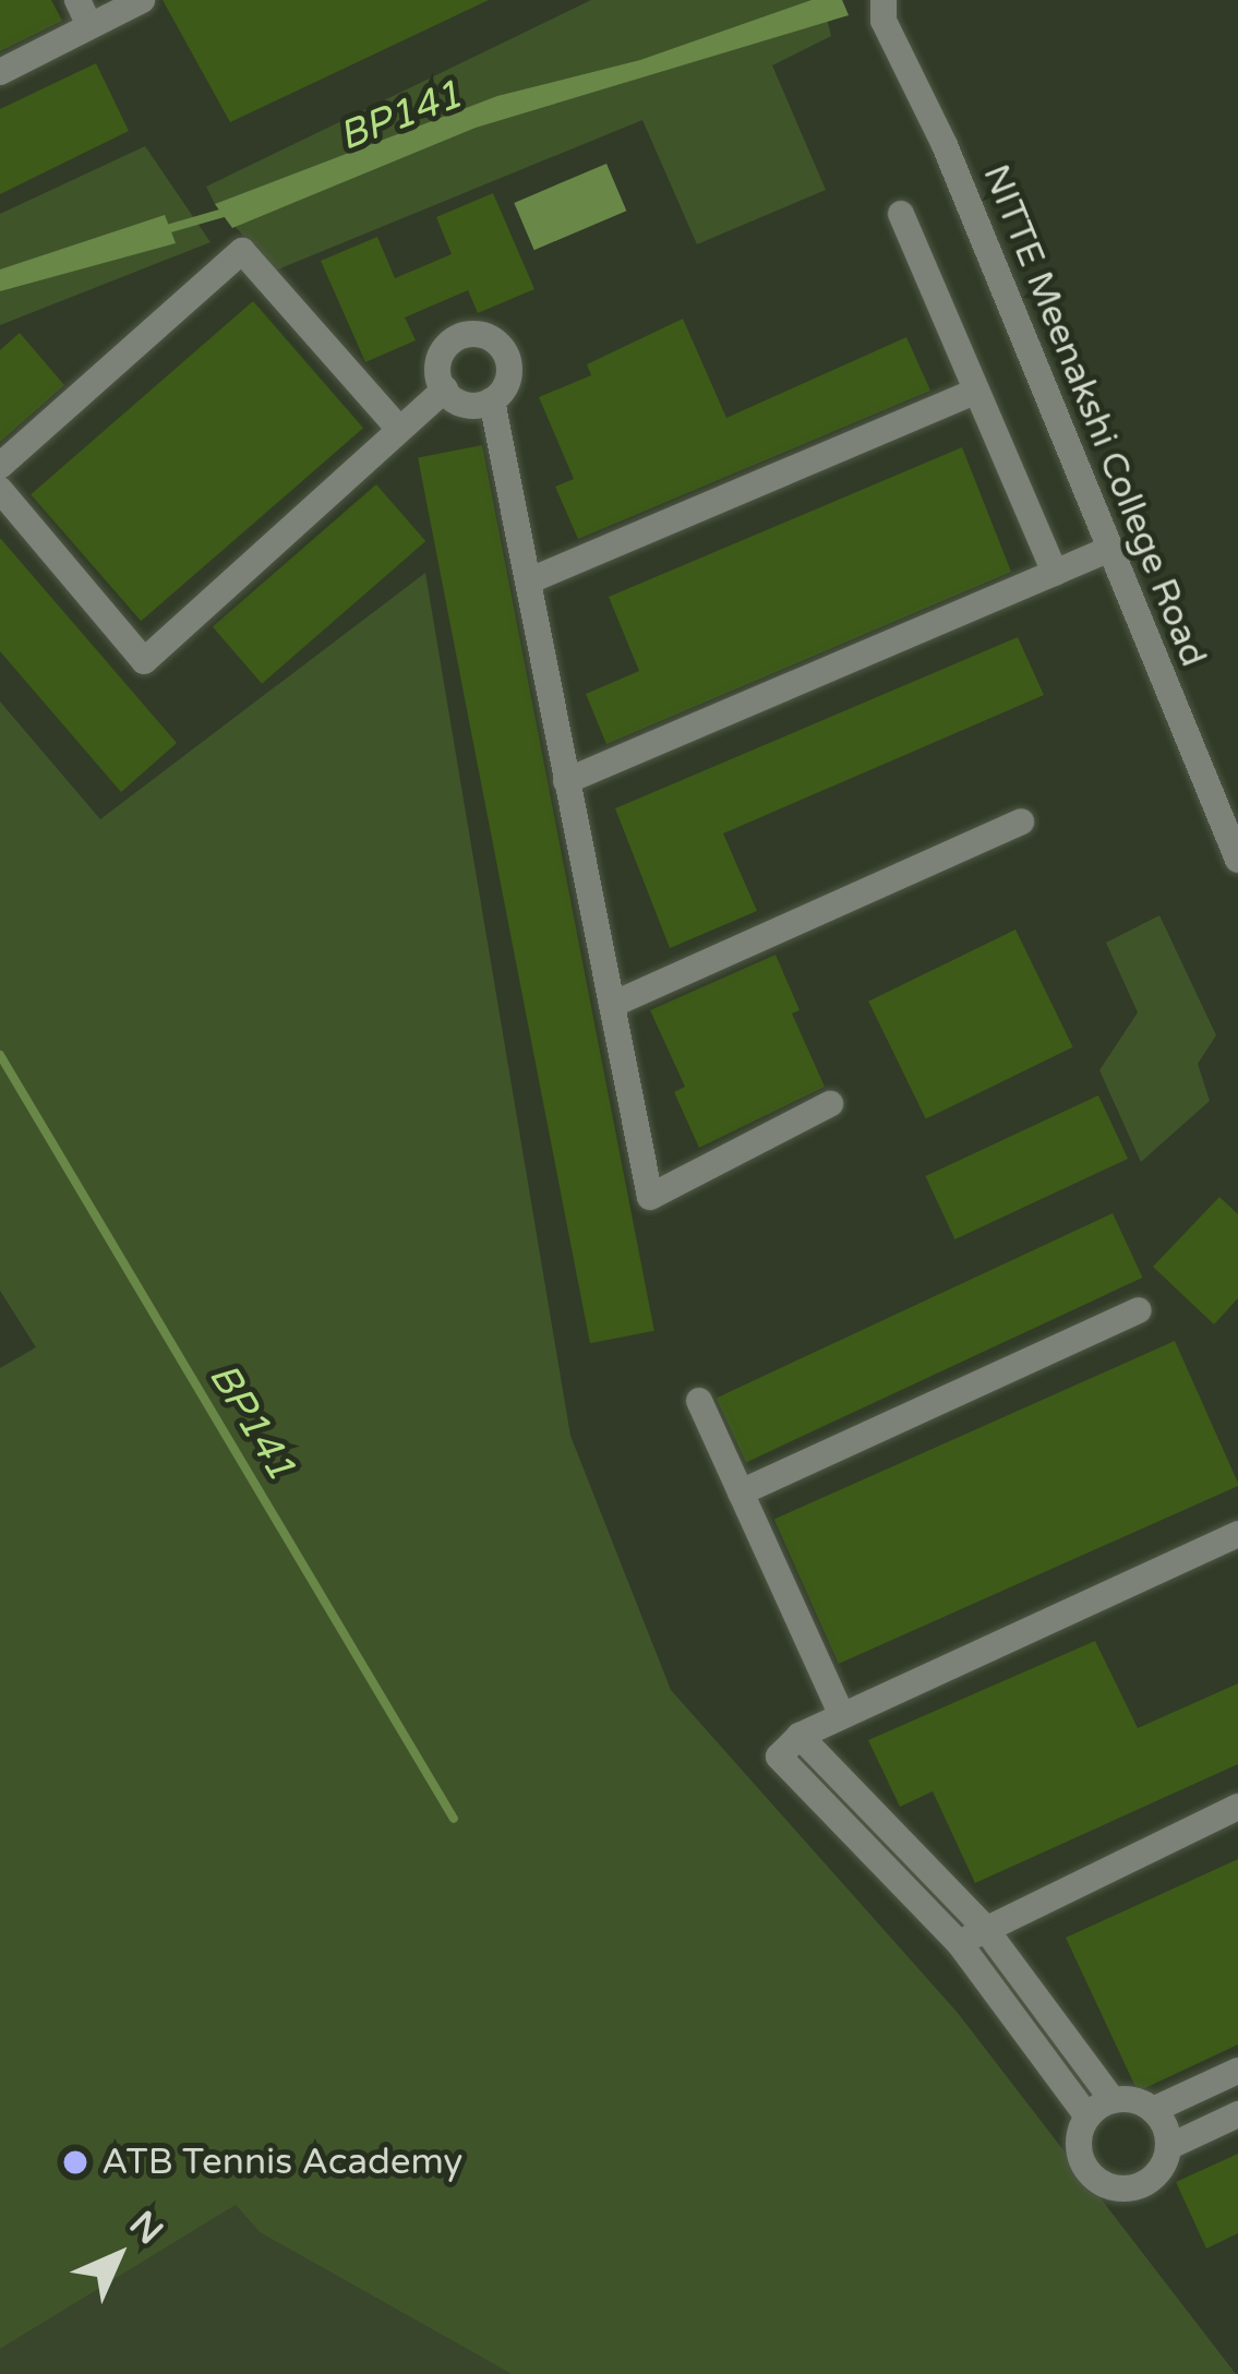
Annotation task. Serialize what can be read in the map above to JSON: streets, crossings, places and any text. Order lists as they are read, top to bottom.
{
  "streets": {
    "street": ["NITTE Meenakshi College Road"]
  },
  "water": ["BP141"],
  "places": ["ATB Tennis Academy"],
  "north": "top right"
}
